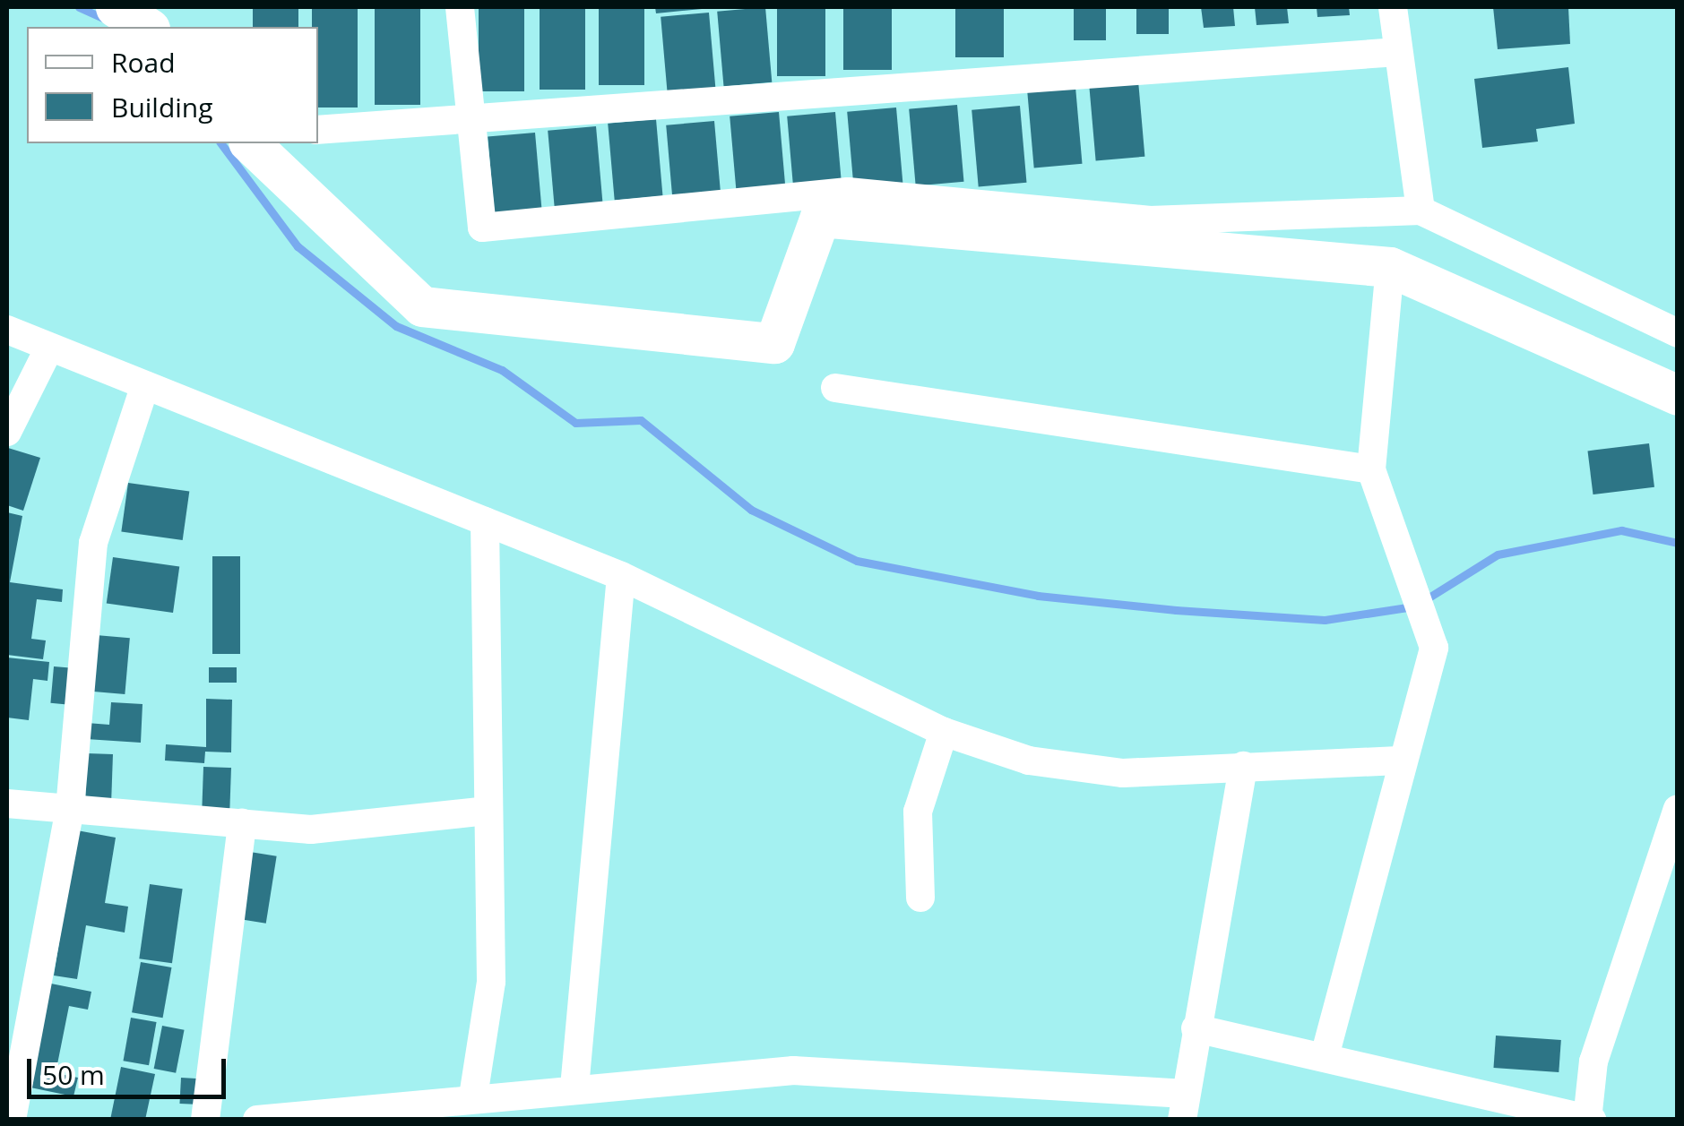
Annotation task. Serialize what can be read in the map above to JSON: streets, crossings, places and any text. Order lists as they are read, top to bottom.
{
  "legend": ["Road", "Building"],
  "scale_bar": "50 m"
}
